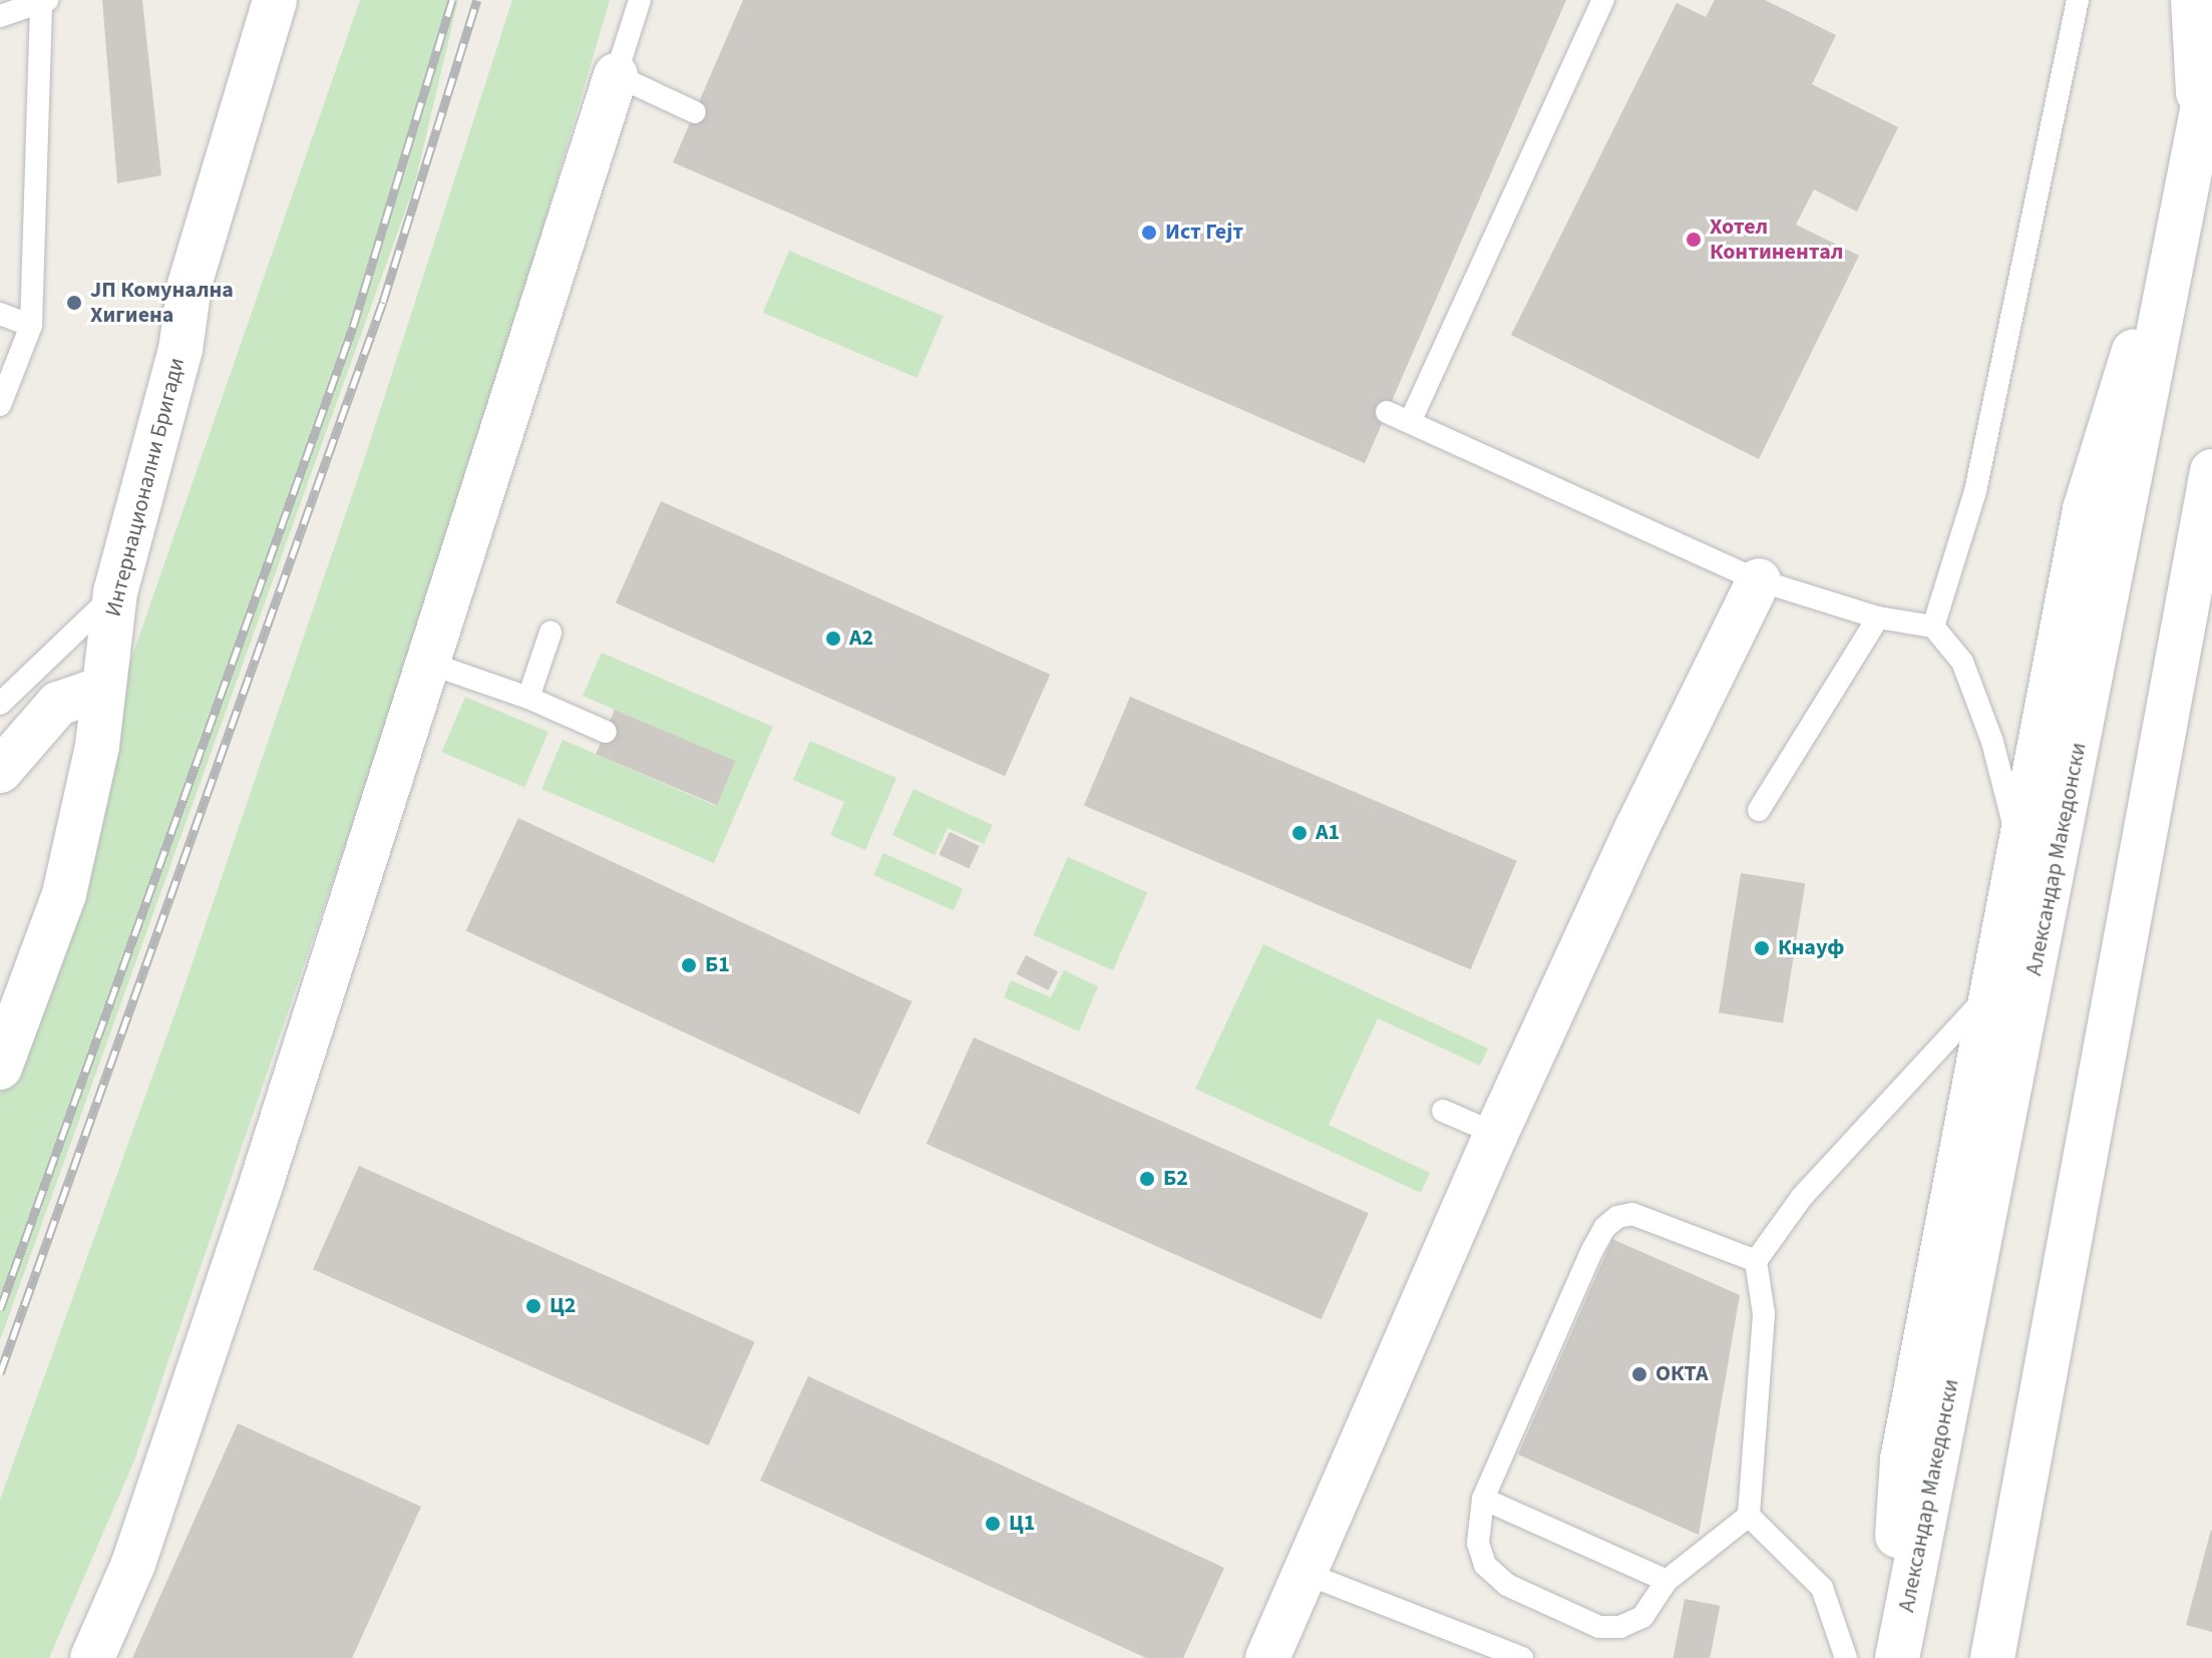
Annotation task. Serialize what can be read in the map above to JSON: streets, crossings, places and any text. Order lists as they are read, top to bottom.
{
  "streets": {
    "street": ["Интернационални Бригади", "Александар Македонски"]
  },
  "places": [
    "Ист Гејт",
    "Хотел Континентал",
    "ЈП Комунална Хигиена",
    "А2",
    "А1",
    "Кнауф",
    "Б1",
    "Б2",
    "Ц2",
    "ОКТА",
    "Ц1"
  ]
}
